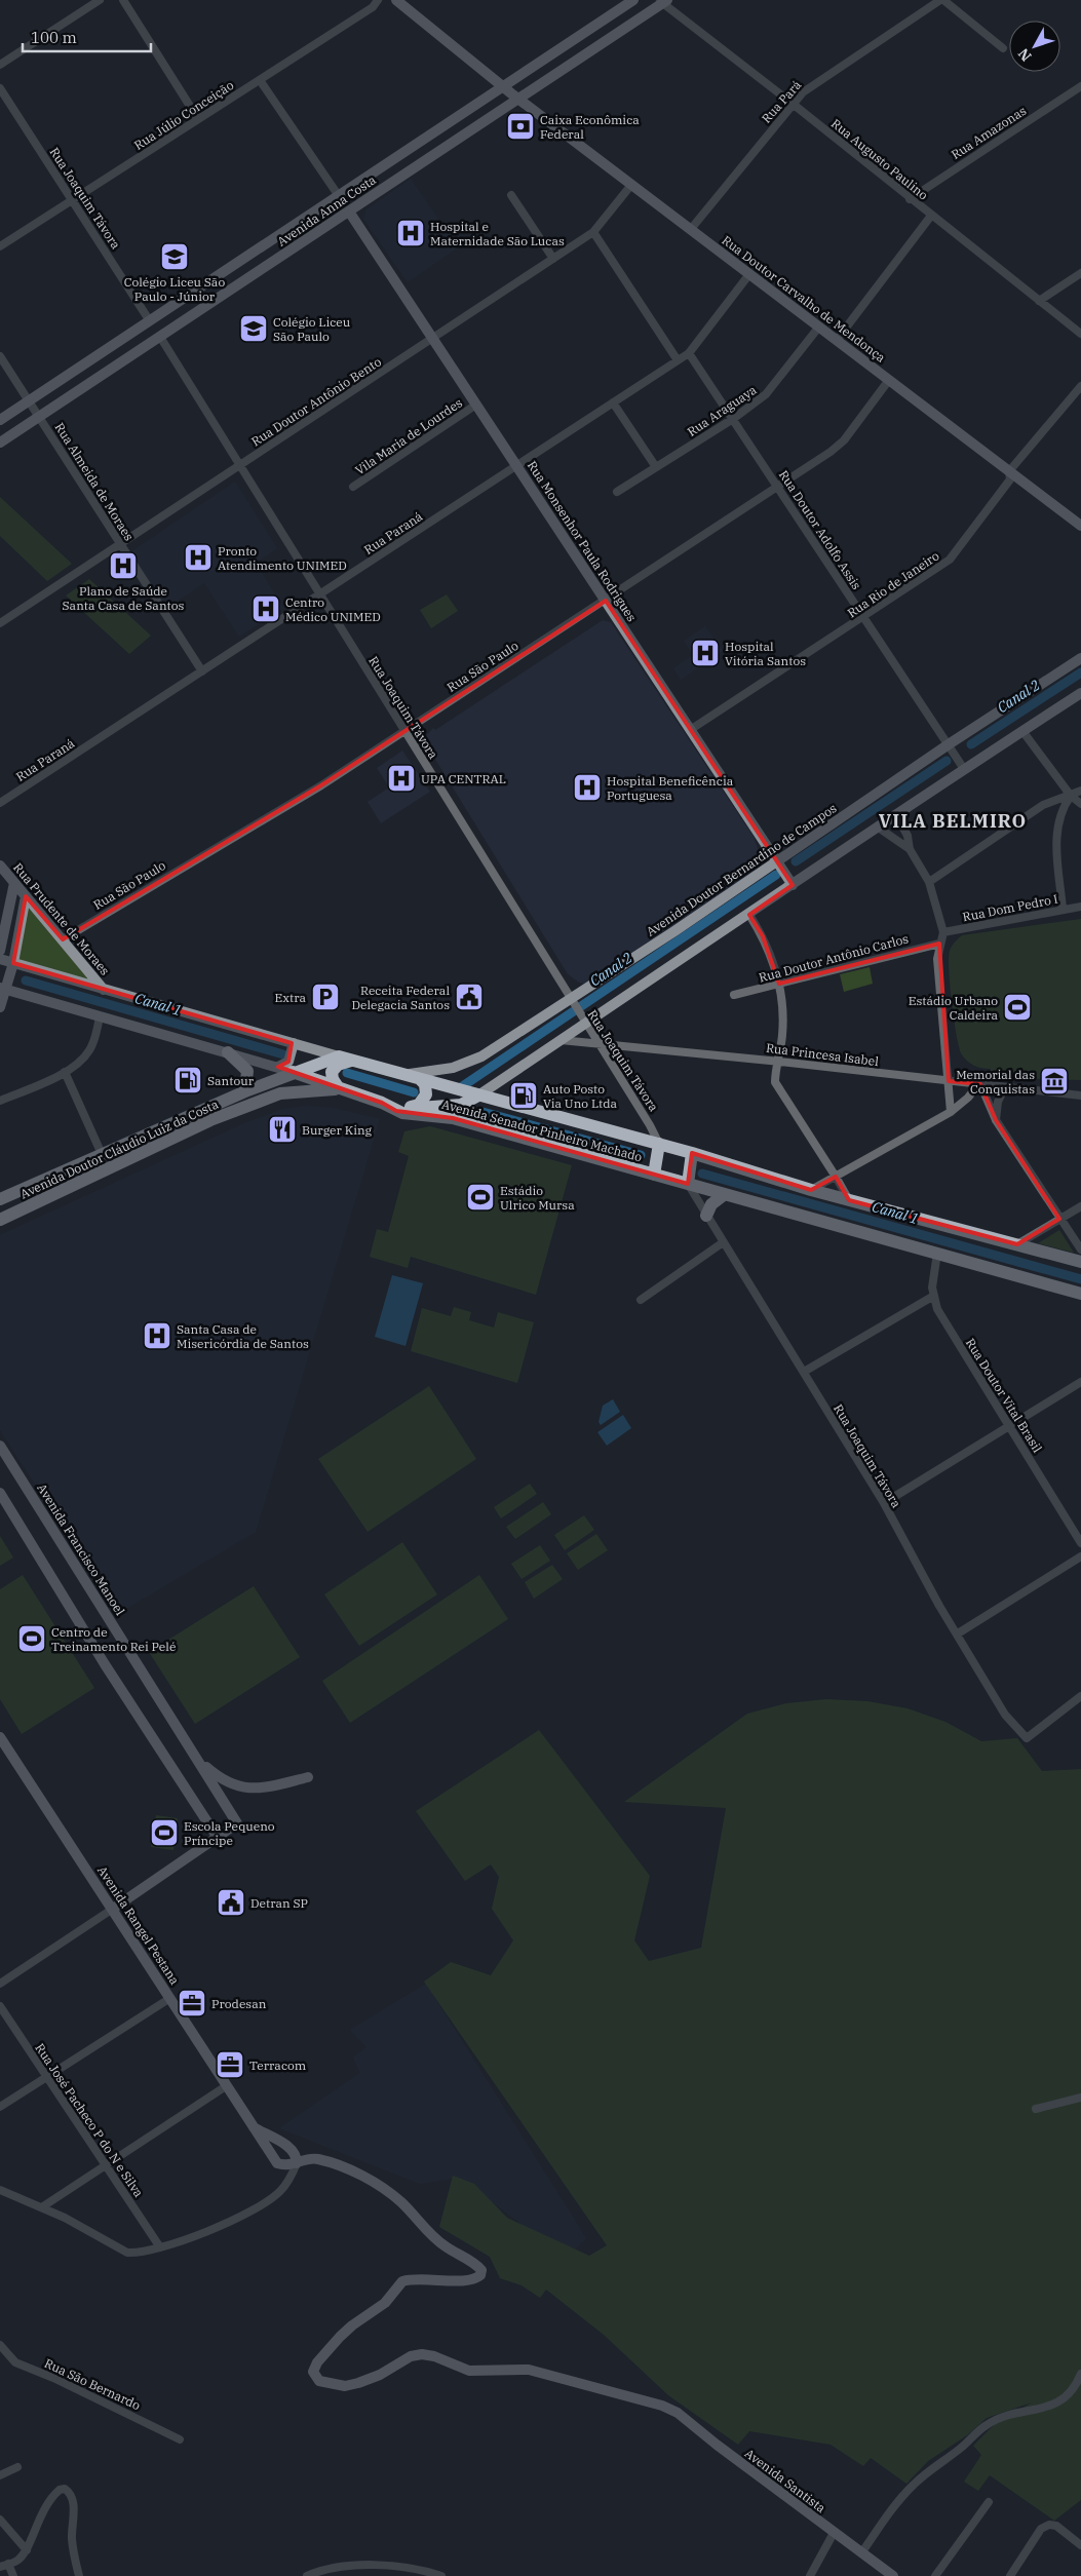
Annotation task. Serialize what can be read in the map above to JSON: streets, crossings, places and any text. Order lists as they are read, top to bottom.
{
  "streets": {
    "main road": [
      "Avenida Anna Costa",
      "Rua Doutor Carvalho de Mendonça",
      "Rua Monsenhor Paula Rodrigues",
      "Avenida Doutor Bernardino de Campos",
      "Rua Prudente de Moraes",
      "Avenida Senador Pinheiro Machado",
      "Avenida Doutor Cláudio Luiz da Costa",
      "Avenida Francisco Manoel",
      "Avenida Rangel Pestana",
      "Avenida Santista"
    ],
    "street": [
      "Rua Pará",
      "Rua Júlio Conceição",
      "Rua Amazonas",
      "Rua Augusto Paulino",
      "Rua Joaquim Távora",
      "Rua Doutor Antônio Bento",
      "Rua Araguaya",
      "Vila Maria de Lourdes",
      "Rua Almeida de Moraes",
      "Rua Doutor Adolfo Assis",
      "Rua Paraná",
      "Rua Rio de Janeiro",
      "Rua São Paulo",
      "Rua Dom Pedro I",
      "Rua Doutor Antônio Carlos",
      "Rua Princesa Isabel",
      "Rua Doutor Vital Brasil",
      "Rua José Pacheco P do N e Silva",
      "Rua São Bernardo"
    ]
  },
  "crossings": [
    ["Rua Pará", "Rua Augusto Paulino"],
    ["Rua Pará", "Rua Doutor Carvalho de Mendonça"],
    ["Rua Júlio Conceição", "Rua Joaquim Távora"],
    ["Rua Amazonas", "Rua Augusto Paulino"],
    ["Rua Augusto Paulino", "Avenida Anna Costa"],
    ["Rua Joaquim Távora", "Avenida Anna Costa"],
    ["Rua Joaquim Távora", "Rua Doutor Antônio Bento"],
    ["Rua Joaquim Távora", "Rua Paraná"],
    ["Rua Joaquim Távora", "Rua São Paulo"],
    ["Rua Joaquim Távora", "Avenida Doutor Bernardino de Campos"],
    ["Rua Joaquim Távora", "Rua Princesa Isabel"],
    ["Rua Joaquim Távora", "Avenida Senador Pinheiro Machado"],
    ["Avenida Anna Costa", "Rua Doutor Carvalho de Mendonça"],
    ["Avenida Anna Costa", "Rua Almeida de Moraes"],
    ["Avenida Anna Costa", "Rua Monsenhor Paula Rodrigues"],
    ["Rua Doutor Carvalho de Mendonça", "Rua Doutor Antônio Bento"],
    ["Rua Doutor Carvalho de Mendonça", "Rua Araguaya"],
    ["Rua Doutor Carvalho de Mendonça", "Rua Paraná"],
    ["Rua Doutor Carvalho de Mendonça", "Rua Rio de Janeiro"],
    ["Rua Doutor Carvalho de Mendonça", "Rua São Paulo"],
    ["Rua Doutor Antônio Bento", "Rua Almeida de Moraes"],
    ["Rua Doutor Antônio Bento", "Rua Monsenhor Paula Rodrigues"],
    ["Rua Araguaya", "Rua Doutor Adolfo Assis"],
    ["Vila Maria de Lourdes", "Rua Monsenhor Paula Rodrigues"],
    ["Rua Almeida de Moraes", "Rua Paraná"],
    ["Rua Doutor Adolfo Assis", "Rua Paraná"],
    ["Rua Doutor Adolfo Assis", "Rua Rio de Janeiro"],
    ["Rua Doutor Adolfo Assis", "Rua São Paulo"],
    ["Rua Doutor Adolfo Assis", "Avenida Doutor Bernardino de Campos"],
    ["Rua Paraná", "Rua Monsenhor Paula Rodrigues"],
    ["Rua Monsenhor Paula Rodrigues", "Rua Rio de Janeiro"],
    ["Rua Monsenhor Paula Rodrigues", "Rua São Paulo"],
    ["Rua Monsenhor Paula Rodrigues", "Avenida Doutor Bernardino de Campos"],
    ["Rua São Paulo", "Rua Prudente de Moraes"],
    ["Avenida Doutor Bernardino de Campos", "Avenida Senador Pinheiro Machado"],
    ["Rua Prudente de Moraes", "Avenida Senador Pinheiro Machado"],
    ["Avenida Senador Pinheiro Machado", "Avenida Doutor Cláudio Luiz da Costa"],
    ["Avenida Rangel Pestana", "Avenida Santista"]
  ],
  "districts": ["VILA BELMIRO"],
  "water": ["Canal 2", "Canal 1"],
  "places": {
    "bank": ["Caixa Econômica Federal"],
    "hospital": [
      "Hospital e Maternidade São Lucas",
      "Pronto Atendimento UNIMED",
      "Plano de Saúde Santa Casa de Santos",
      "Centro Médico UNIMED",
      "Hospital Vitória Santos",
      "UPA CENTRAL",
      "Hospital Beneficência Portuguesa",
      "Santa Casa de Misericórdia de Santos"
    ],
    "school or university": ["Colégio Liceu São Paulo - Júnior", "Colégio Liceu São Paulo"],
    "parking": ["Extra"],
    "public building": ["Receita Federal Delegacia Santos", "Detran SP"],
    "sports": [
      "Estádio Urbano Caldeira",
      "Estádio Ulrico Mursa",
      "Centro de Treinamento Rei Pelé",
      "Escola Pequeno Príncipe"
    ],
    "fuel station": ["Santour", "Auto Posto Via Uno Ltda"],
    "museum": ["Memorial das Conquistas"],
    "restaurant": ["Burger King"],
    "office": ["Prodesan", "Terracom"]
  },
  "scale_bar": "100 m",
  "north": "bottom left"
}
